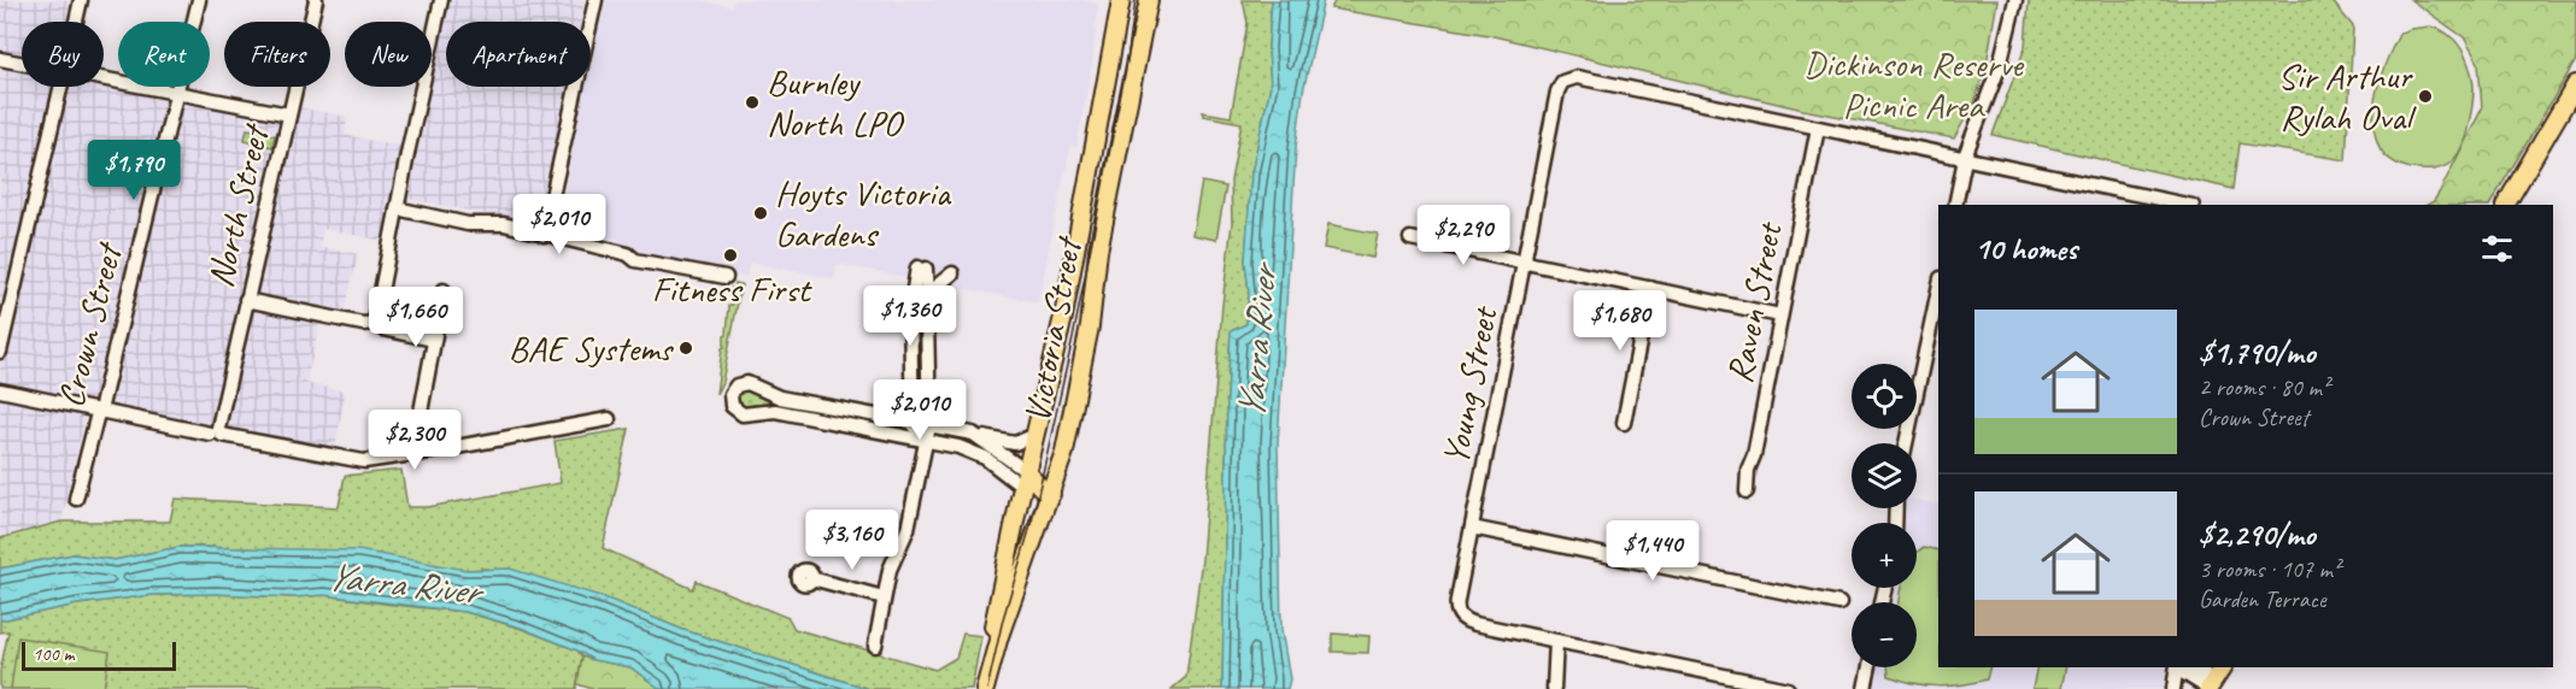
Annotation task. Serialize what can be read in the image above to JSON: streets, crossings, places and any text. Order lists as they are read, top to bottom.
{
  "streets": {
    "main road": ["Victoria Street"],
    "street": [
      "North Street",
      "Raven Street",
      "Crown Street",
      "Young Street"
    ]
  },
  "crossings": [
    ["Raven Street", "Young Street"]
  ],
  "water": ["Yarra River"],
  "parks": ["Dickinson Reserve Picnic Area"],
  "places": [
    "Sir Arthur Rylah Oval",
    "Burnley North LPO",
    "Hoyts Victoria Gardens",
    "Fitness First",
    "BAE Systems"
  ],
  "scale_bar": "100 m",
  "page": {
    "chip": [
      "Buy",
      "Rent",
      "Filters",
      "New",
      "Apartment"
    ],
    "price": [
      "$1,790",
      "$2,010",
      "$2,290",
      "$1,360",
      "$1,660",
      "$1,680",
      "$2,010",
      "$2,300",
      "$3,160",
      "$1,440"
    ],
    "heading": "10 homes",
    "list": [
      {
        "name": "$1,790/mo",
        "note": "2 rooms · 80 m² · Crown Street"
      },
      {
        "name": "$2,290/mo",
        "note": "3 rooms · 107 m² · Garden Terrace"
      }
    ],
    "map_buttons": ["+", "−"],
    "scale": "100 m"
  }
}
